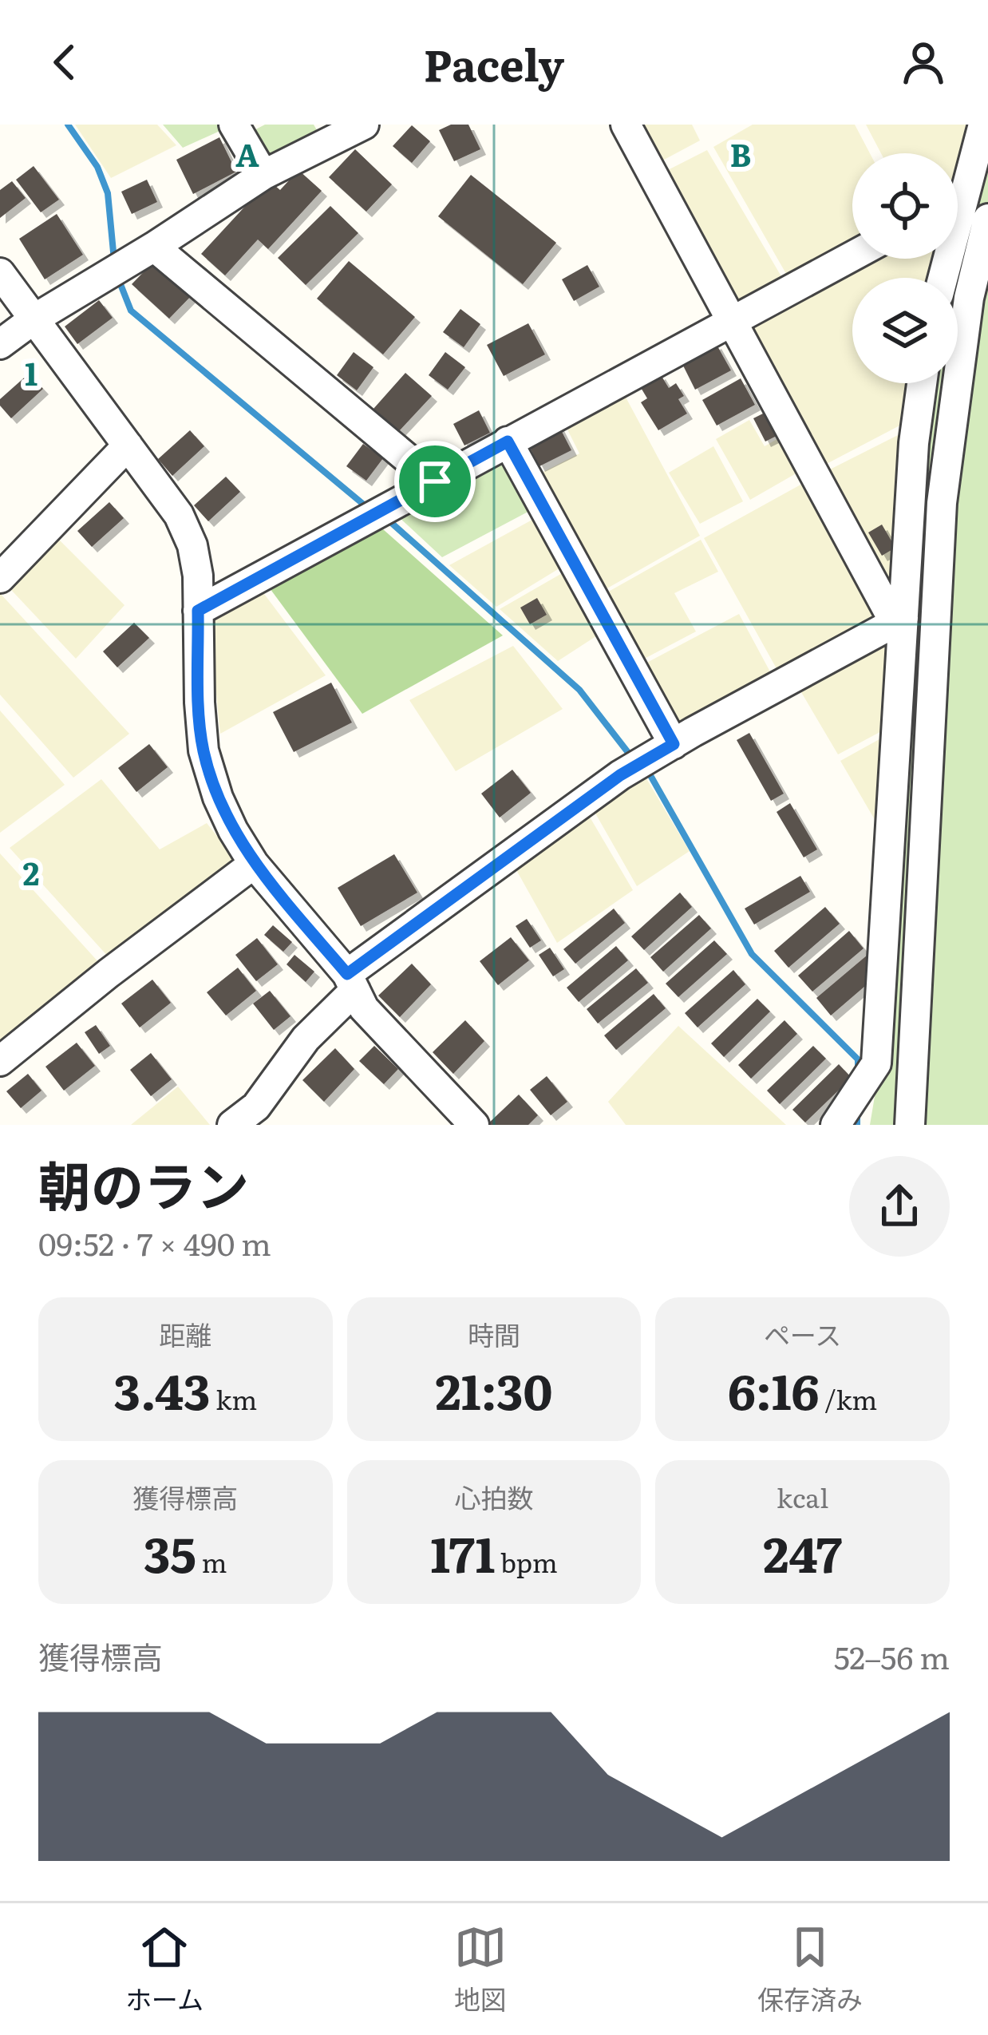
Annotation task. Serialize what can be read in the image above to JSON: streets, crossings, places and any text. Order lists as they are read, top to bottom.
{
  "page": {
    "header": "Pacely",
    "heading": ["朝のラン", "09:52 · 7 × 490 m"],
    "stats": [
      ["距離", "3.43 km"],
      ["時間", "21:30"],
      ["ペース", "6:16 /km"],
      ["獲得標高", "35 m"],
      ["心拍数", "171 bpm"],
      ["kcal", "247"]
    ],
    "chart": ["獲得標高", "52–56 m"],
    "tabs": ["ホーム", "地図", "保存済み"]
  },
  "grid": {
    "columns": ["A", "B"],
    "rows": ["1", "2"]
  }
}
